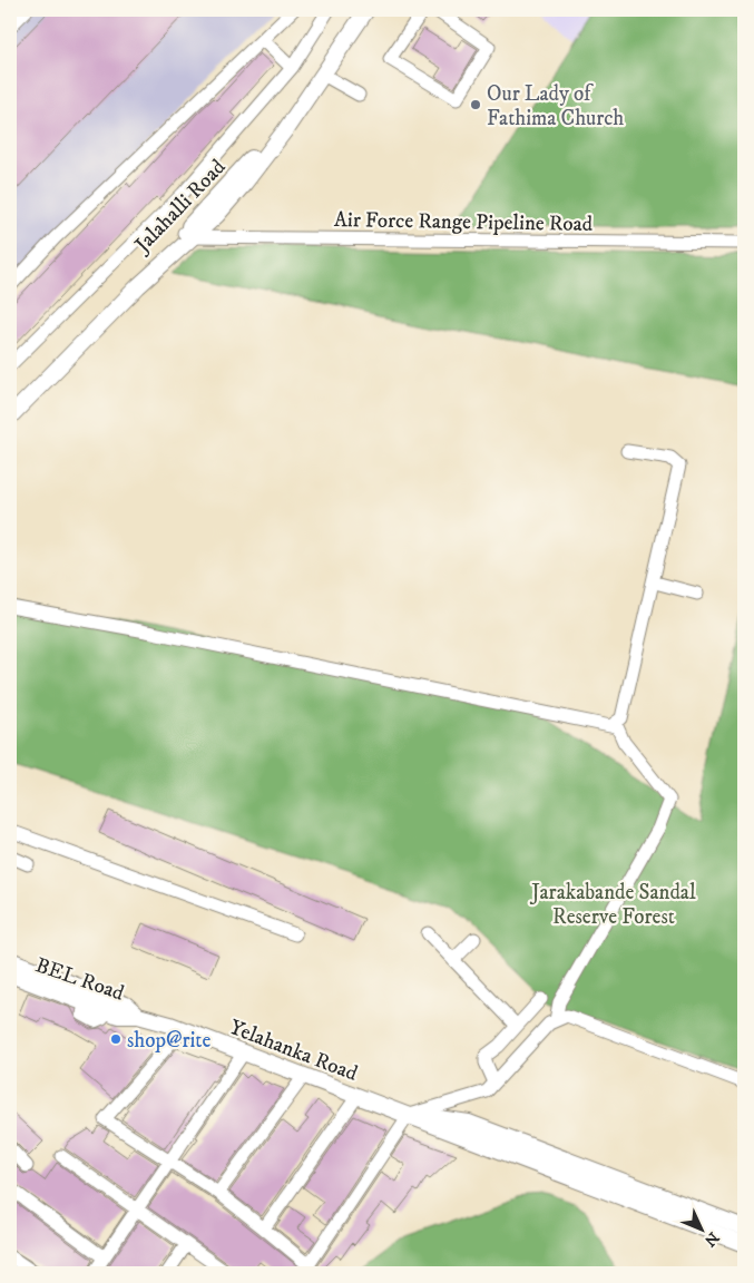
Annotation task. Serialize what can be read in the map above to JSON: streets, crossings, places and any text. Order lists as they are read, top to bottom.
{
  "streets": {
    "main road": ["Jalahalli Road", "BEL Road", "Yelahanka Road"],
    "street": ["Air Force Range Pipeline Road"]
  },
  "crossings": [
    ["Jalahalli Road", "Air Force Range Pipeline Road"],
    ["BEL Road", "Yelahanka Road"]
  ],
  "parks": ["Jarakabande Sandal Reserve Forest"],
  "places": ["Our Lady of Fathima Church", "shop@rite"],
  "north": "bottom right"
}
